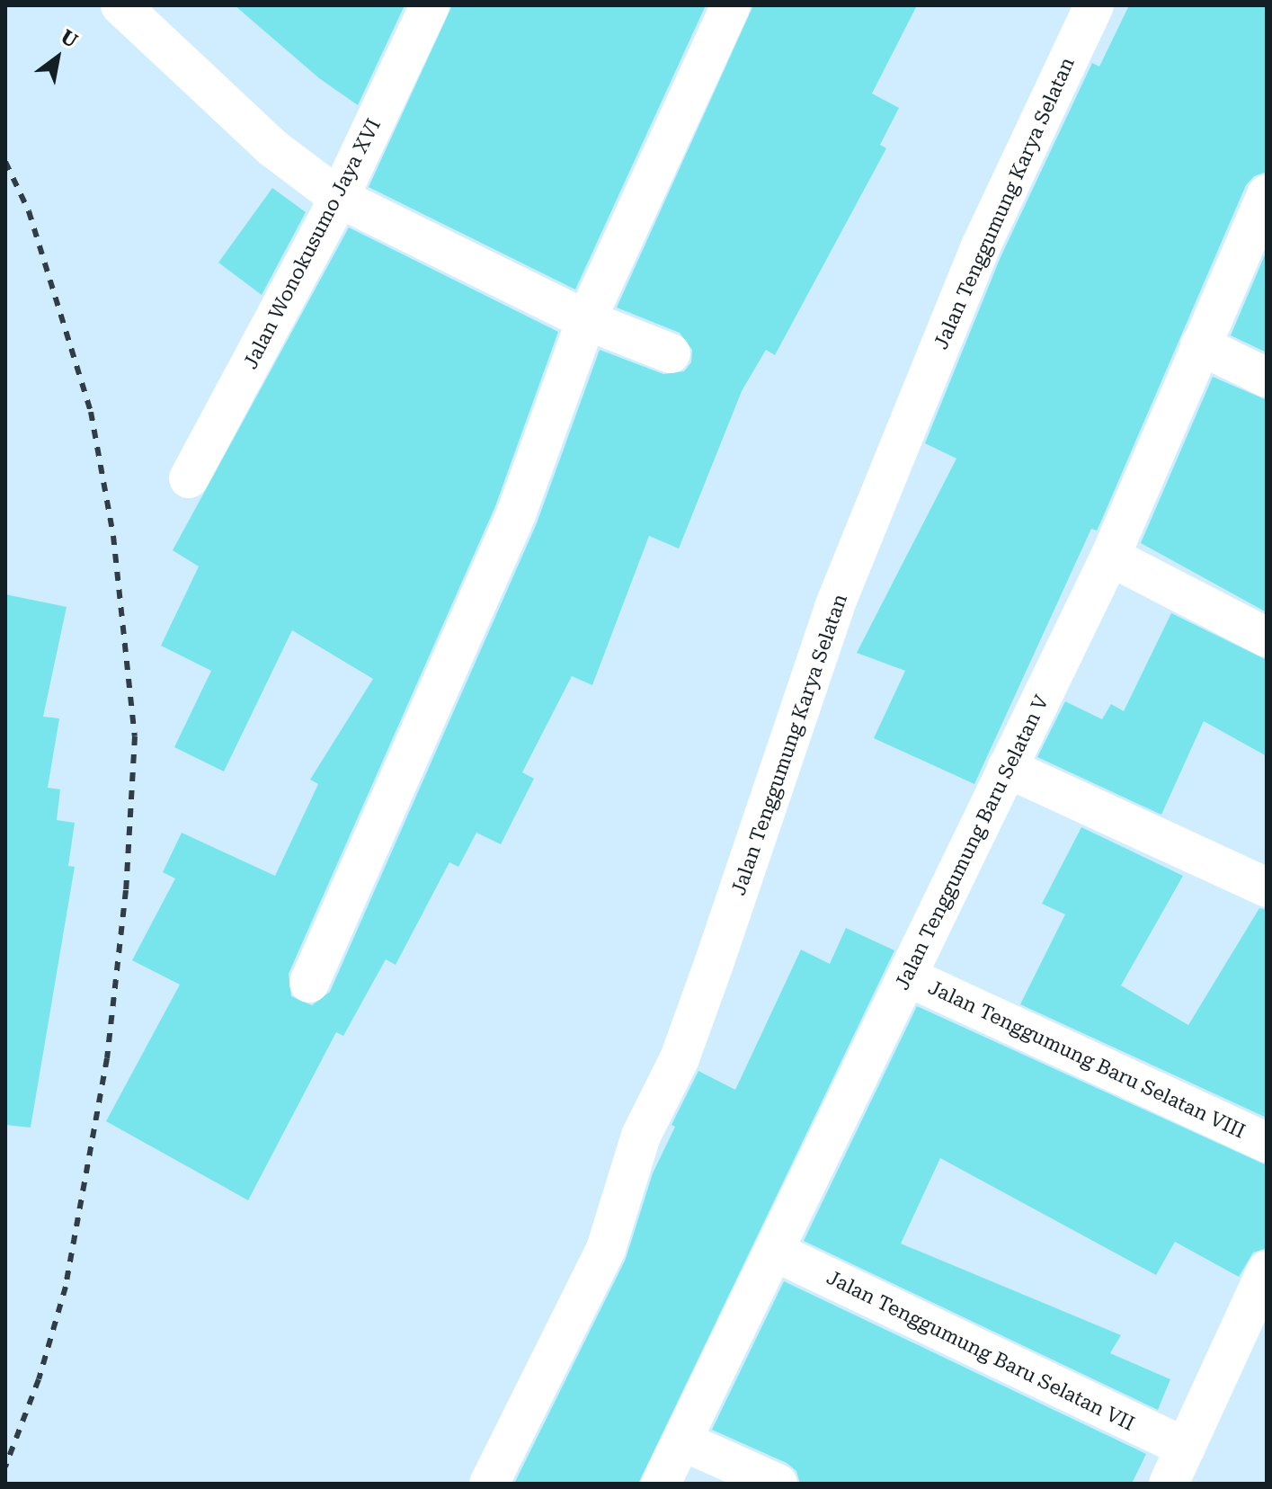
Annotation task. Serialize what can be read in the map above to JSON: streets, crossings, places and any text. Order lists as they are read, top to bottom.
{
  "streets": {
    "street": [
      "Jalan Tenggumung Karya Selatan",
      "Jalan Wonokusumo Jaya XVI",
      "Jalan Tenggumung Baru Selatan V",
      "Jalan Tenggumung Baru Selatan VIII",
      "Jalan Tenggumung Baru Selatan VII"
    ]
  },
  "crossings": [
    ["Jalan Tenggumung Baru Selatan V", "Jalan Tenggumung Baru Selatan VIII"],
    ["Jalan Tenggumung Baru Selatan V", "Jalan Tenggumung Baru Selatan VII"]
  ],
  "north": "top right"
}
